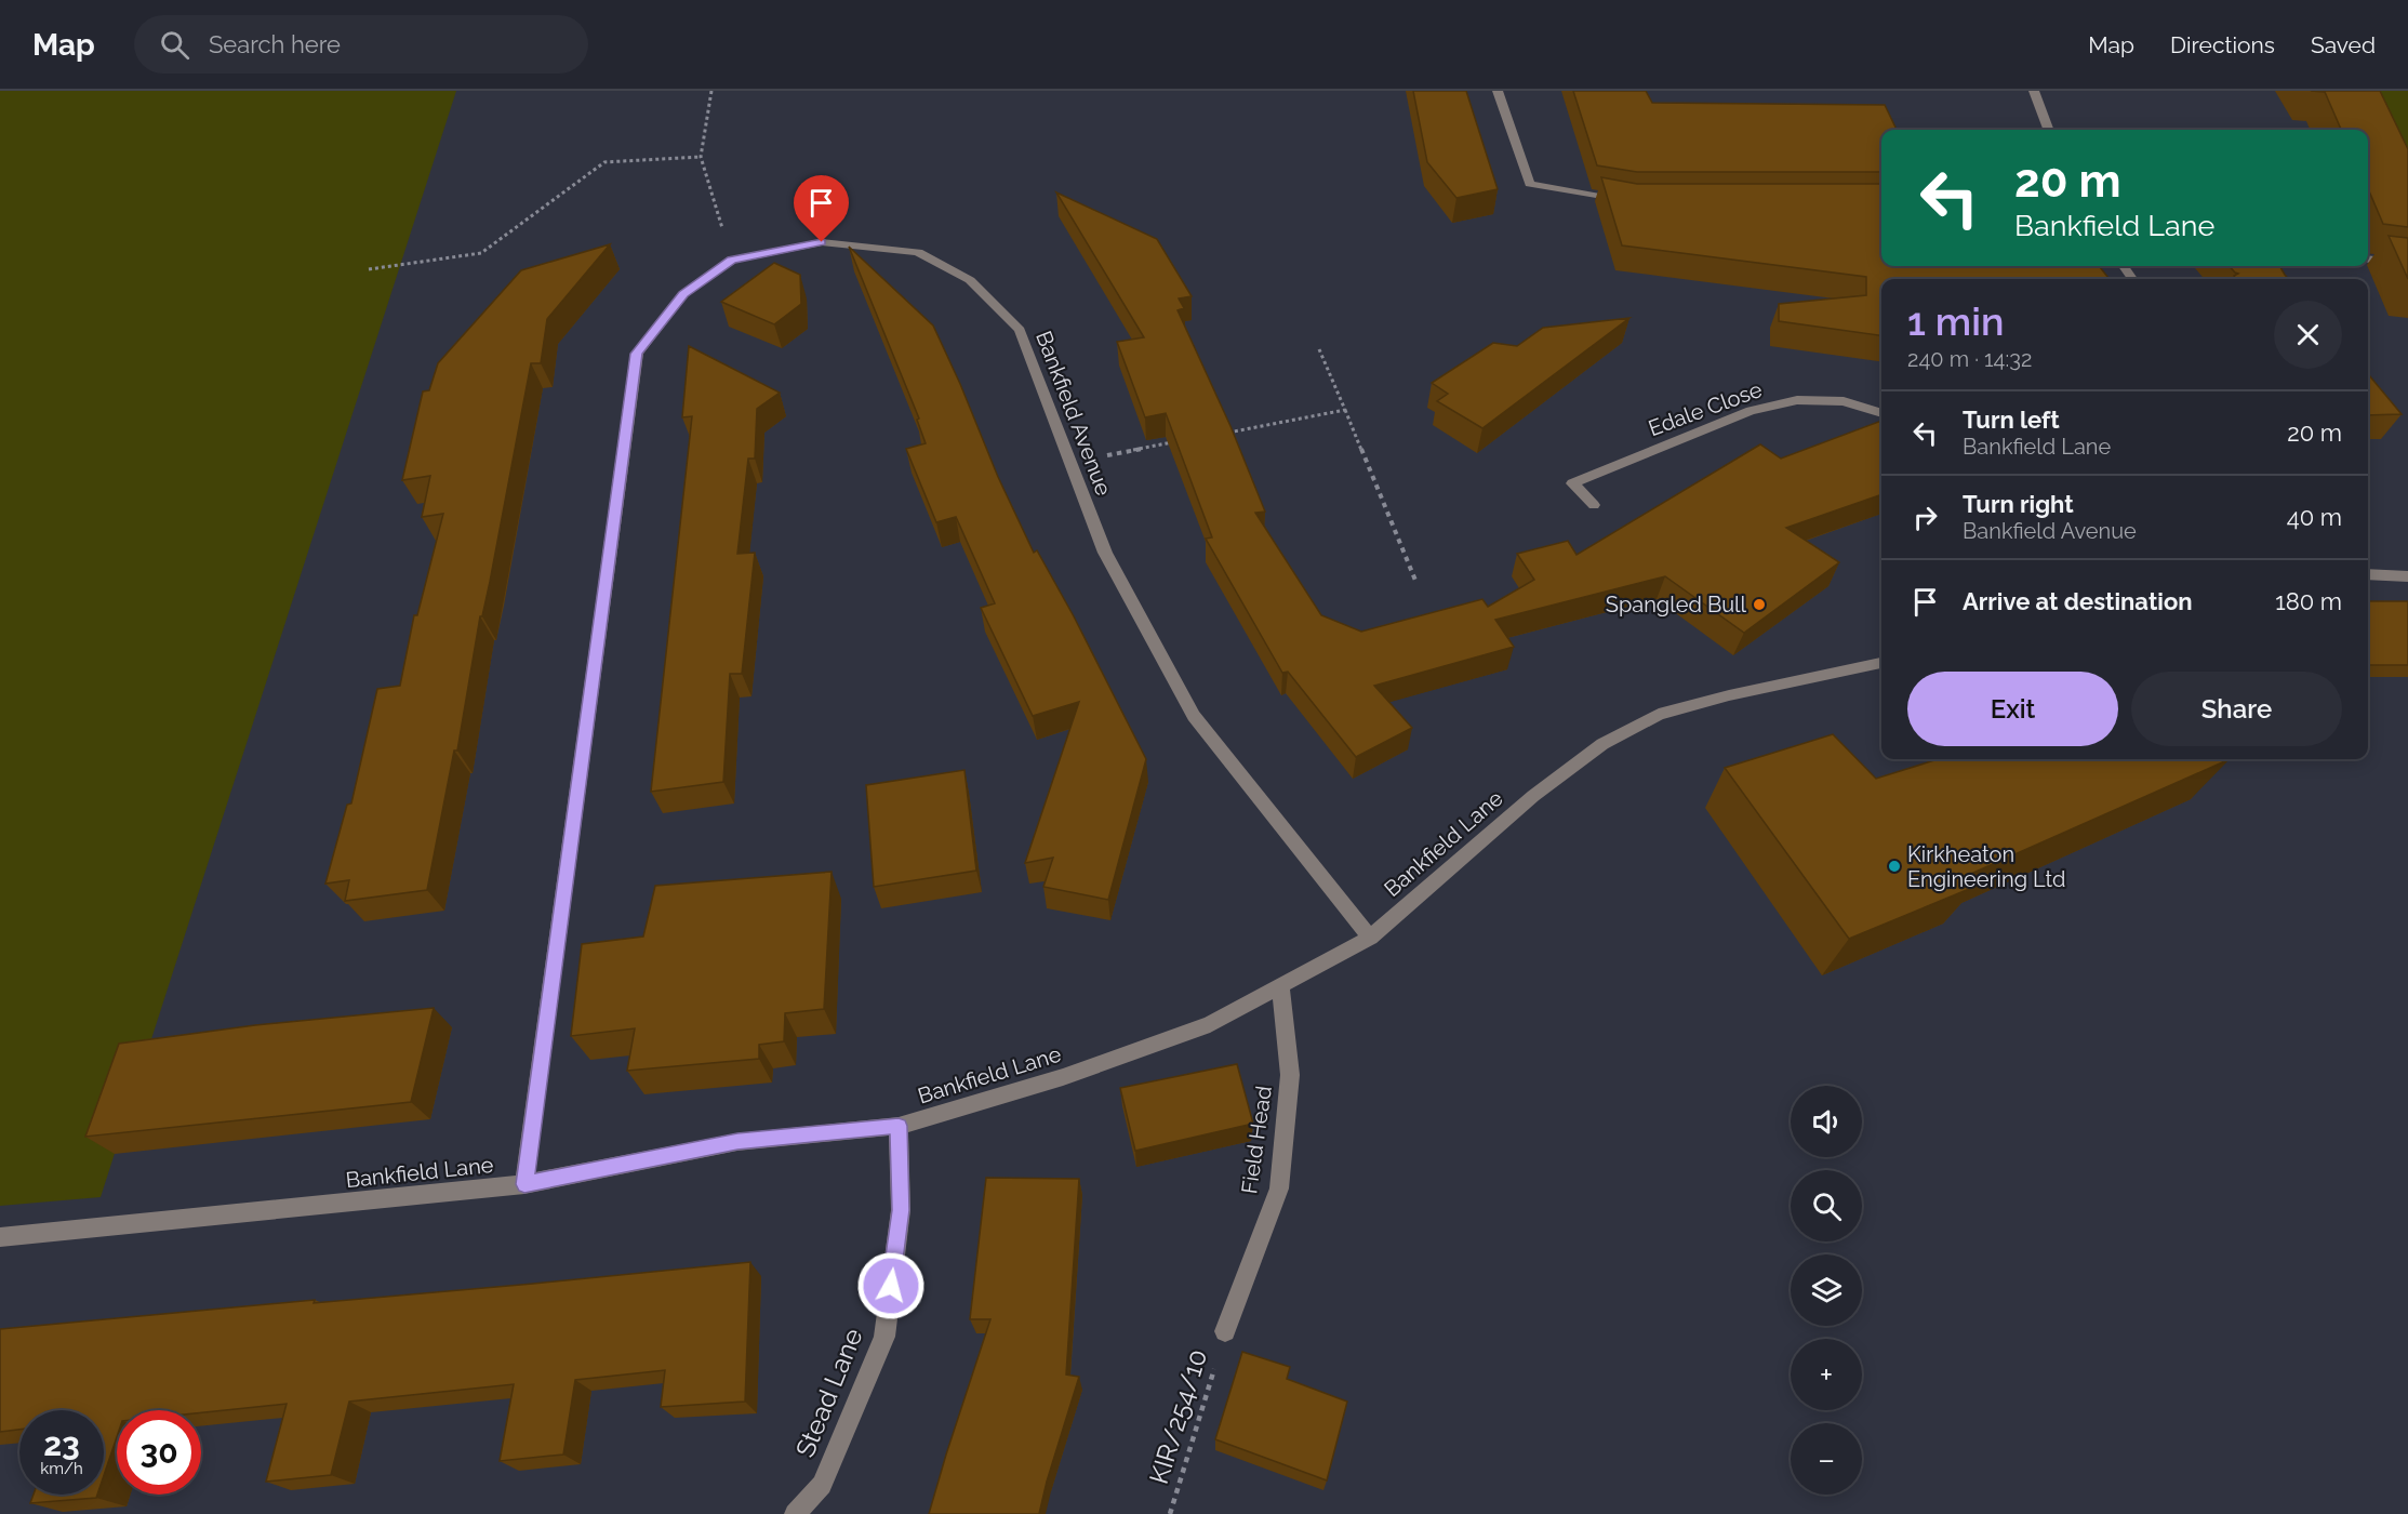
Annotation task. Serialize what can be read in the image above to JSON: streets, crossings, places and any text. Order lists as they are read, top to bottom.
{
  "streets": {
    "street": [
      "Edale Close",
      "Bankfield Avenue",
      "Bankfield Lane",
      "Field Head",
      "Stead Lane"
    ],
    "path": ["KIR/254/10"]
  },
  "crossings": [
    ["Bankfield Avenue", "Bankfield Lane"],
    ["Bankfield Lane", "Field Head"],
    ["Bankfield Lane", "Stead Lane"],
    ["Field Head", "KIR/254/10"]
  ],
  "places": ["Spangled Bull", "Kirkheaton Engineering Ltd"],
  "page": {
    "header": "Map",
    "search": "Search here",
    "nav": ["Map", "Directions", "Saved"],
    "turn": ["20 m", "Bankfield Lane"],
    "heading": ["1 min", "240 m · 14:32"],
    "list": [
      {
        "name": "Turn left",
        "note": "Bankfield Lane",
        "value": "20 m"
      },
      {
        "name": "Turn right",
        "note": "Bankfield Avenue",
        "value": "40 m"
      },
      {
        "name": "Arrive at destination",
        "value": "180 m"
      }
    ],
    "buttons": ["Exit", "Share"],
    "map_buttons": ["+", "−"],
    "speed": "23 km/h",
    "limit": "30"
  }
}
